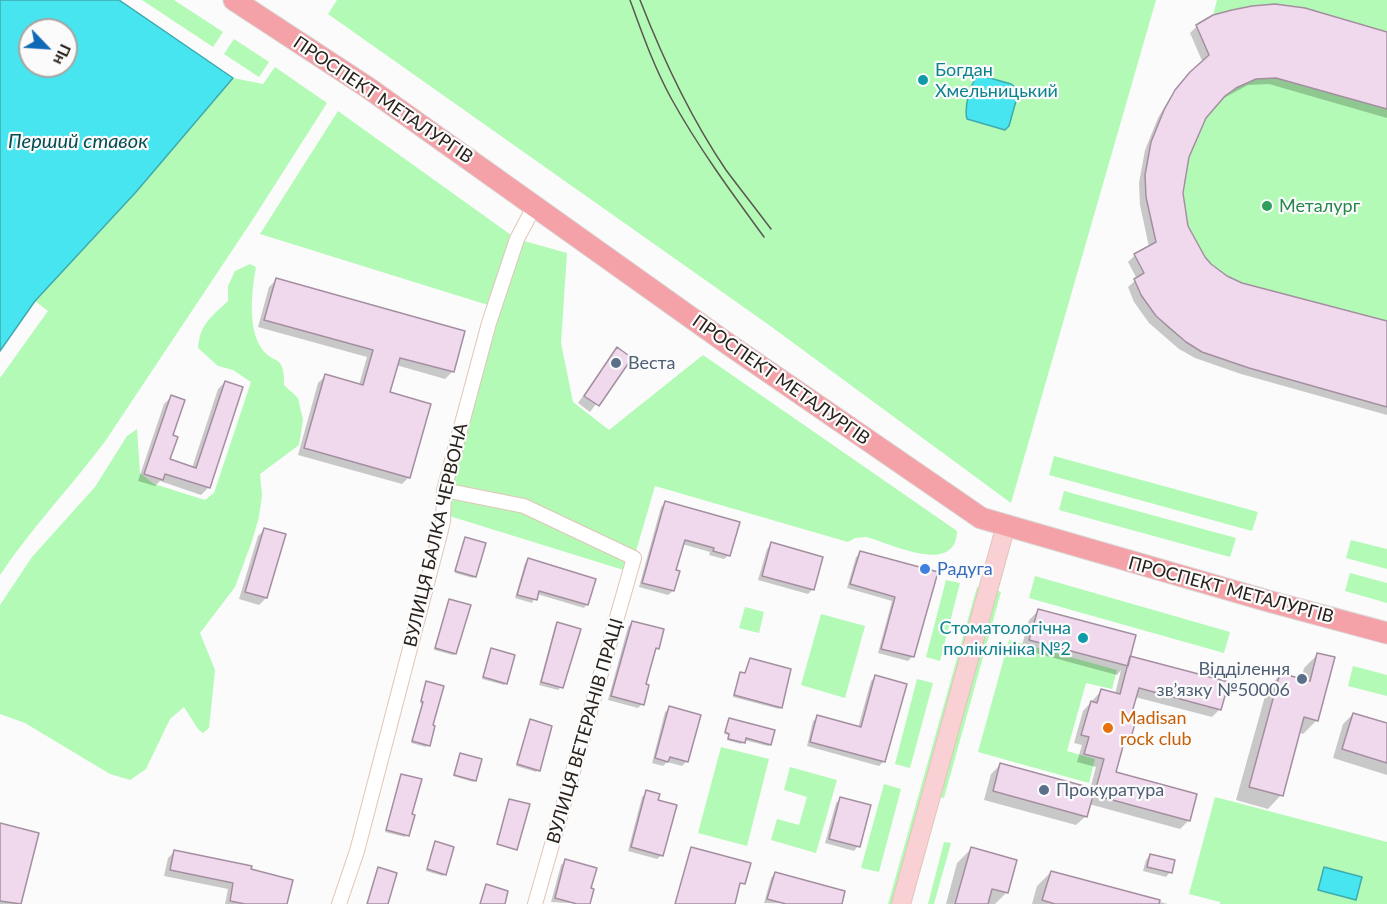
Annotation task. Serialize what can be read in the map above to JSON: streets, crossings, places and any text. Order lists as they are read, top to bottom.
{
  "streets": {
    "main road": ["ПРОСПЕКТ МЕТАЛУРГІВ"],
    "street": ["ВУЛИЦЯ БАЛКА ЧЕРВОНА", "ВУЛИЦЯ ВЕТЕРАНІВ ПРАЦІ"]
  },
  "crossings": [
    ["ПРОСПЕКТ МЕТАЛУРГІВ", "ВУЛИЦЯ БАЛКА ЧЕРВОНА"],
    ["ВУЛИЦЯ БАЛКА ЧЕРВОНА", "ВУЛИЦЯ ВЕТЕРАНІВ ПРАЦІ"]
  ],
  "water": ["Перший ставок"],
  "places": [
    "Богдан Хмельницький",
    "Металург",
    "Веста",
    "Радуга",
    "Стоматологічна поліклініка №2",
    "Відділення зв’язку №50006",
    "Madisan rock club",
    "Прокуратура"
  ],
  "north": "bottom right"
}
